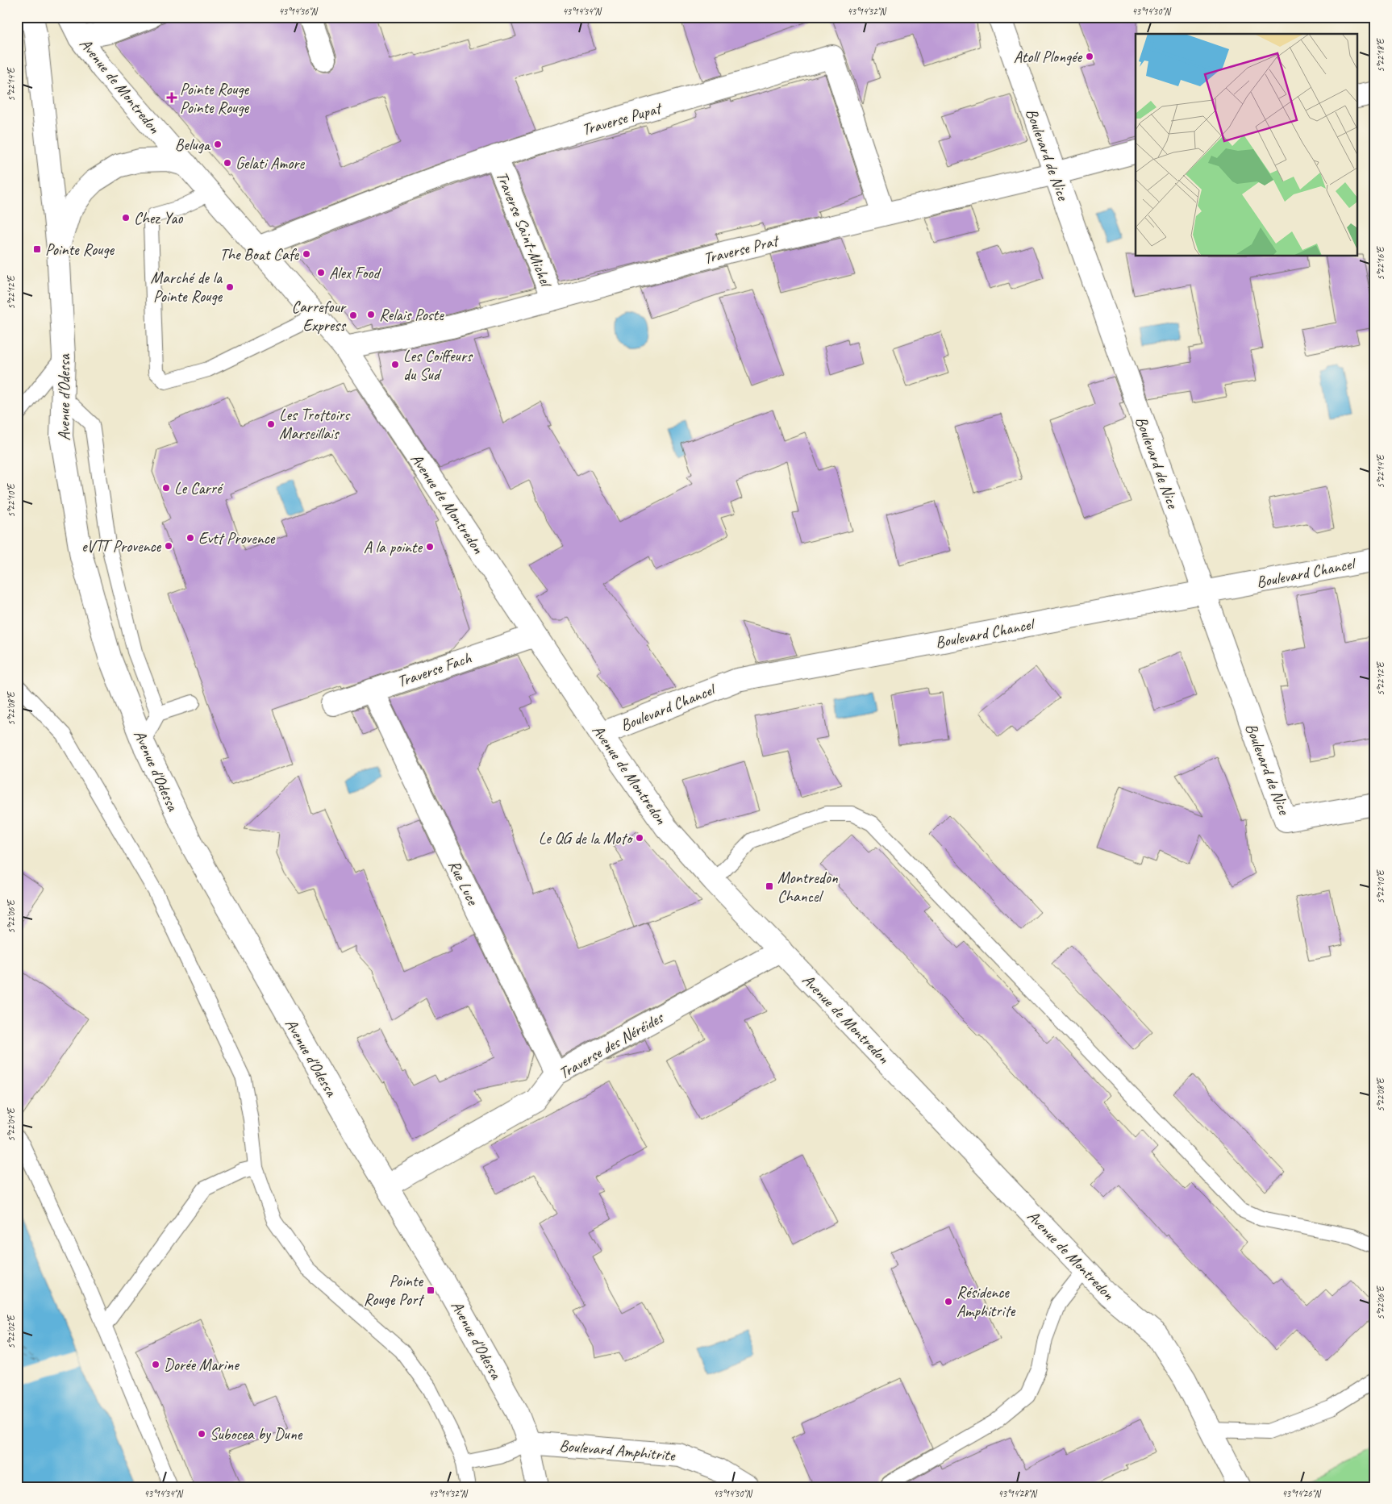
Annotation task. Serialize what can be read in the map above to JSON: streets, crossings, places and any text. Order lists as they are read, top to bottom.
{
  "streets": {
    "street": [
      "Avenue de Montredon",
      "Traverse Pupat",
      "Boulevard de Nice",
      "Traverse Saint-Michel",
      "Traverse Prat",
      "Avenue d'Odessa",
      "Boulevard Chancel",
      "Traverse Fach",
      "Rue Luce",
      "Traverse des Néréides",
      "Boulevard Amphitrite"
    ]
  },
  "crossings": [
    ["Avenue de Montredon", "Traverse Pupat"],
    ["Avenue de Montredon", "Traverse Prat"],
    ["Avenue de Montredon", "Boulevard Chancel"],
    ["Avenue de Montredon", "Traverse Fach"],
    ["Avenue de Montredon", "Traverse des Néréides"],
    ["Traverse Pupat", "Traverse Saint-Michel"],
    ["Traverse Pupat", "Traverse Prat"],
    ["Boulevard de Nice", "Traverse Prat"],
    ["Boulevard de Nice", "Boulevard Chancel"],
    ["Traverse Saint-Michel", "Traverse Prat"],
    ["Avenue d'Odessa", "Traverse des Néréides"],
    ["Avenue d'Odessa", "Boulevard Amphitrite"],
    ["Traverse Fach", "Rue Luce"],
    ["Rue Luce", "Traverse des Néréides"]
  ],
  "places": {
    "other": [
      "Atoll Plongée",
      "Beluga",
      "Gelati Amore",
      "Chez Yao",
      "The Boat Cafe",
      "Alex Food",
      "Marché de la Pointe Rouge",
      "Relais Poste",
      "Carrefour Express",
      "Les Coiffeurs du Sud",
      "Les Trottoirs Marseillais",
      "Le Carré",
      "Evtt Provence",
      "eVTT Provence",
      "A la pointe",
      "Le QG de la Moto",
      "Résidence Amphitrite",
      "Dorée Marine",
      "Subocea by Dune"
    ],
    "health": ["Pointe Rouge Pointe Rouge"],
    "transit": ["Pointe Rouge", "Montredon Chancel", "Pointe Rouge Port"]
  },
  "coordinates": [
    "43°14'36\"N",
    "43°14'34\"N",
    "43°14'32\"N",
    "43°14'30\"N",
    "5°22'18\"E",
    "5°22'14\"E",
    "5°22'16\"E",
    "5°22'12\"E",
    "5°22'10\"E",
    "5°22'08\"E",
    "5°22'06\"E",
    "5°22'04\"E",
    "5°22'02\"E",
    "43°14'28\"N",
    "43°14'26\"N"
  ]
}
